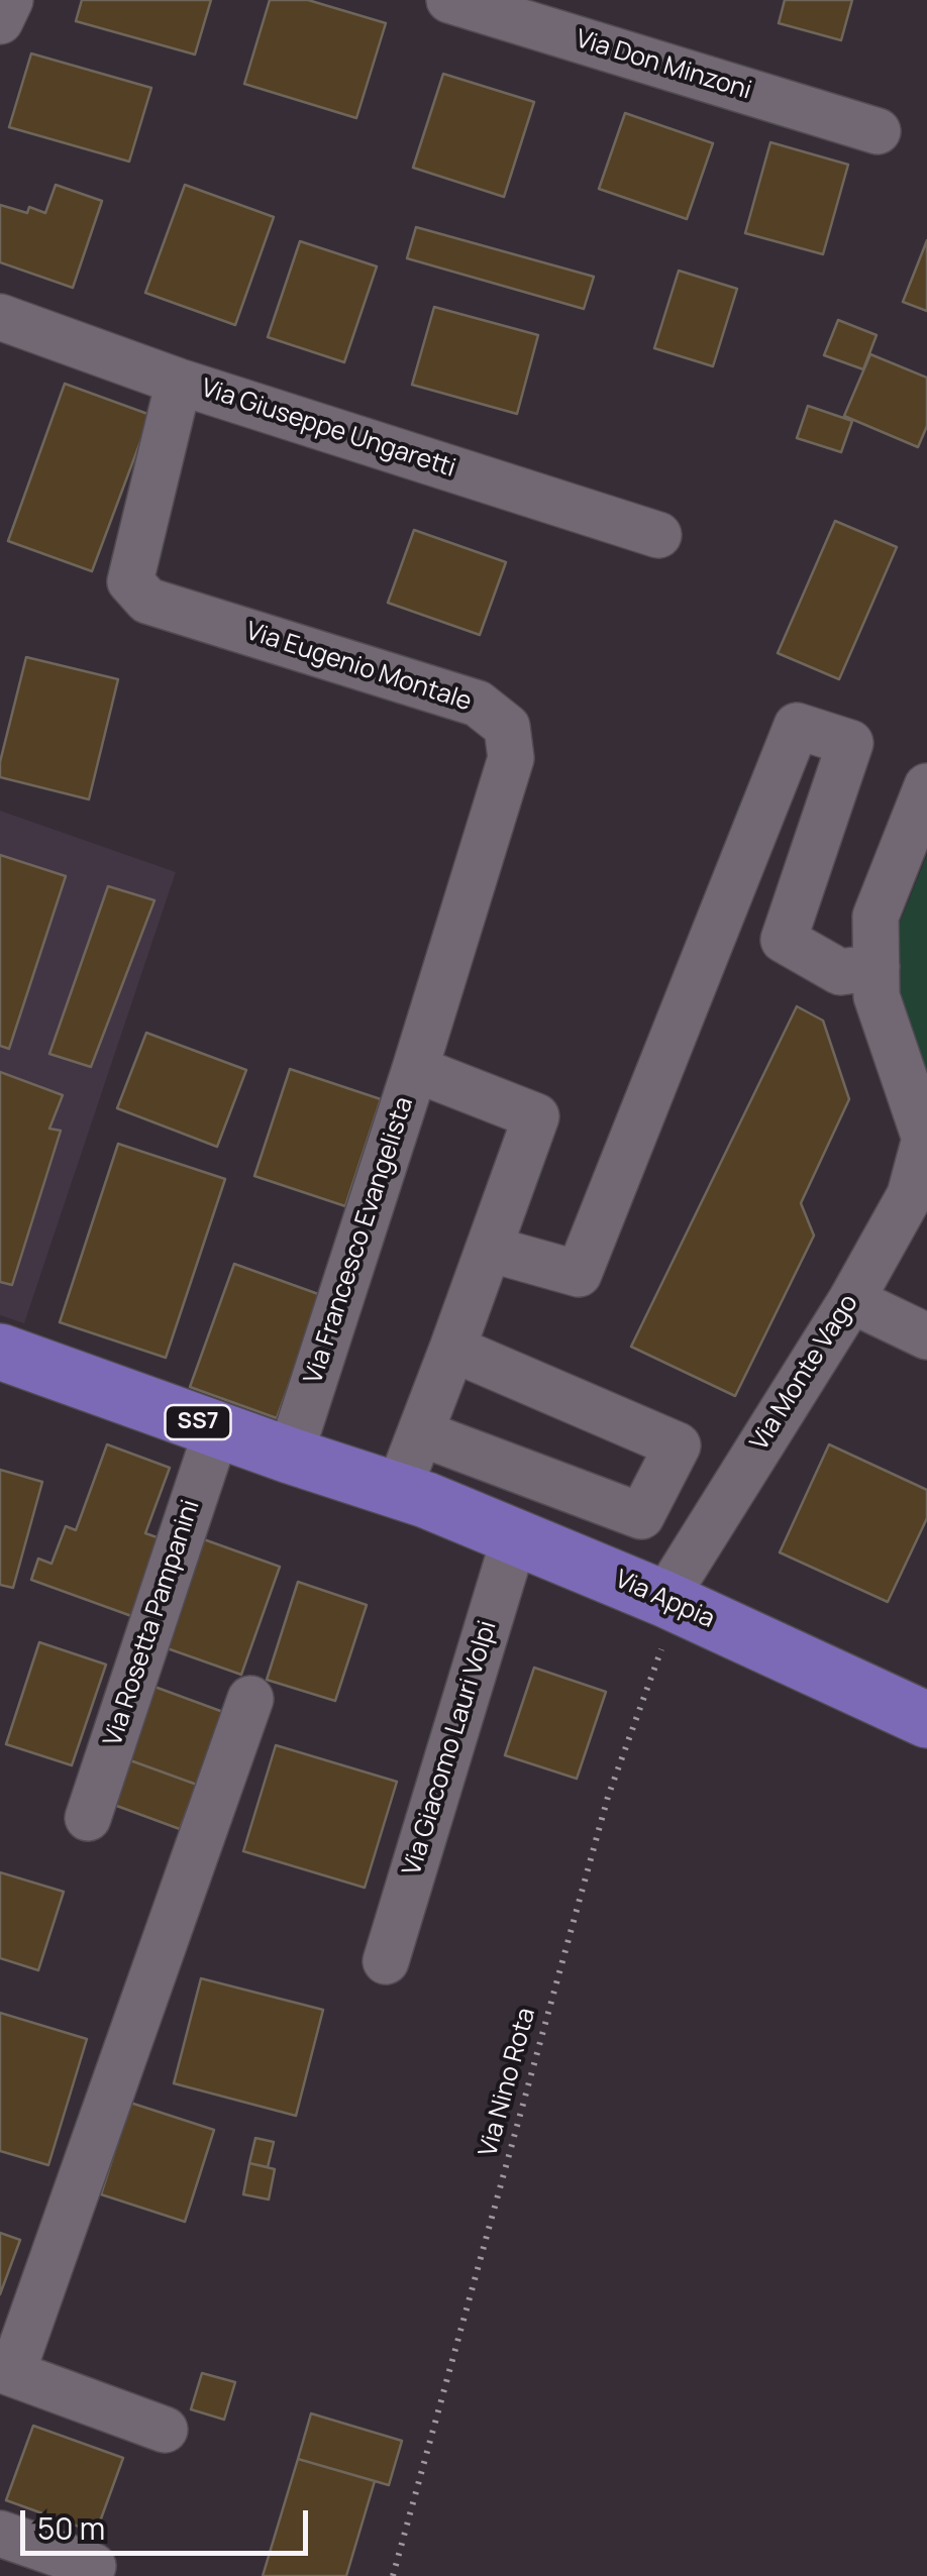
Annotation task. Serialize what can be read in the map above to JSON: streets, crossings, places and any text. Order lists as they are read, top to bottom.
{
  "streets": {
    "main road": ["SS7", "Via Appia"],
    "street": [
      "Via Don Minzoni",
      "Via Giuseppe Ungaretti",
      "Via Eugenio Montale",
      "Via Francesco Evangelista",
      "Via Monte Vago",
      "Via Rosetta Pampanini",
      "Via Giacomo Lauri Volpi"
    ],
    "path": ["Via Nino Rota"]
  },
  "crossings": [
    ["Via Giuseppe Ungaretti", "Via Eugenio Montale"],
    ["Via Eugenio Montale", "Via Francesco Evangelista"],
    ["Via Francesco Evangelista", "SS7"],
    ["Via Francesco Evangelista", "Via Appia"],
    ["Via Monte Vago", "Via Appia"],
    ["Via Monte Vago", "Via Nino Rota"],
    ["SS7", "Via Appia"],
    ["SS7", "Via Rosetta Pampanini"],
    ["Via Appia", "Via Giacomo Lauri Volpi"],
    ["Via Appia", "Via Nino Rota"]
  ],
  "scale_bar": "50 m"
}
